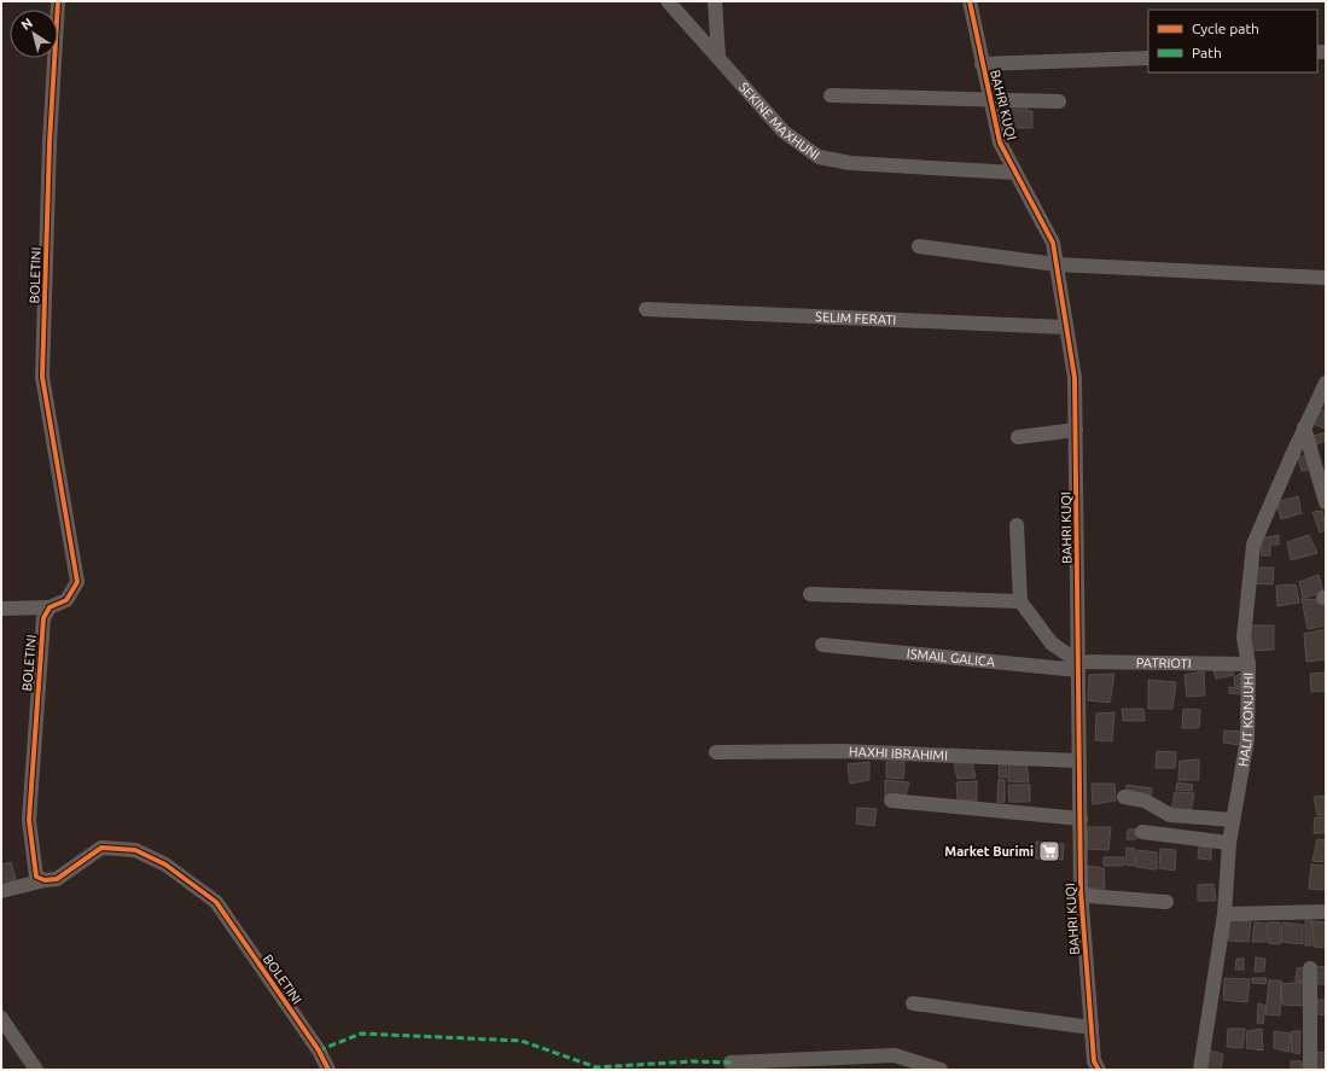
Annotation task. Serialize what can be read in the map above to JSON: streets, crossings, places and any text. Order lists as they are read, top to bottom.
{
  "streets": {
    "street": [
      "BAHRI KUQI",
      "SEKINE MAXHUNI",
      "BOLETINI",
      "SELIM FERATI",
      "ISMAIL GALICA",
      "PATRIOTI",
      "HALIT KONJUHI",
      "HAXHI IBRAHIMI"
    ]
  },
  "crossings": [
    ["BAHRI KUQI", "SEKINE MAXHUNI"],
    ["BAHRI KUQI", "SELIM FERATI"],
    ["BAHRI KUQI", "ISMAIL GALICA"],
    ["BAHRI KUQI", "PATRIOTI"],
    ["BAHRI KUQI", "HAXHI IBRAHIMI"],
    ["ISMAIL GALICA", "PATRIOTI"],
    ["PATRIOTI", "HALIT KONJUHI"]
  ],
  "places": {
    "supermarket": ["Market Burimi"]
  },
  "legend": ["Cycle path", "Path"],
  "north": "top left"
}
